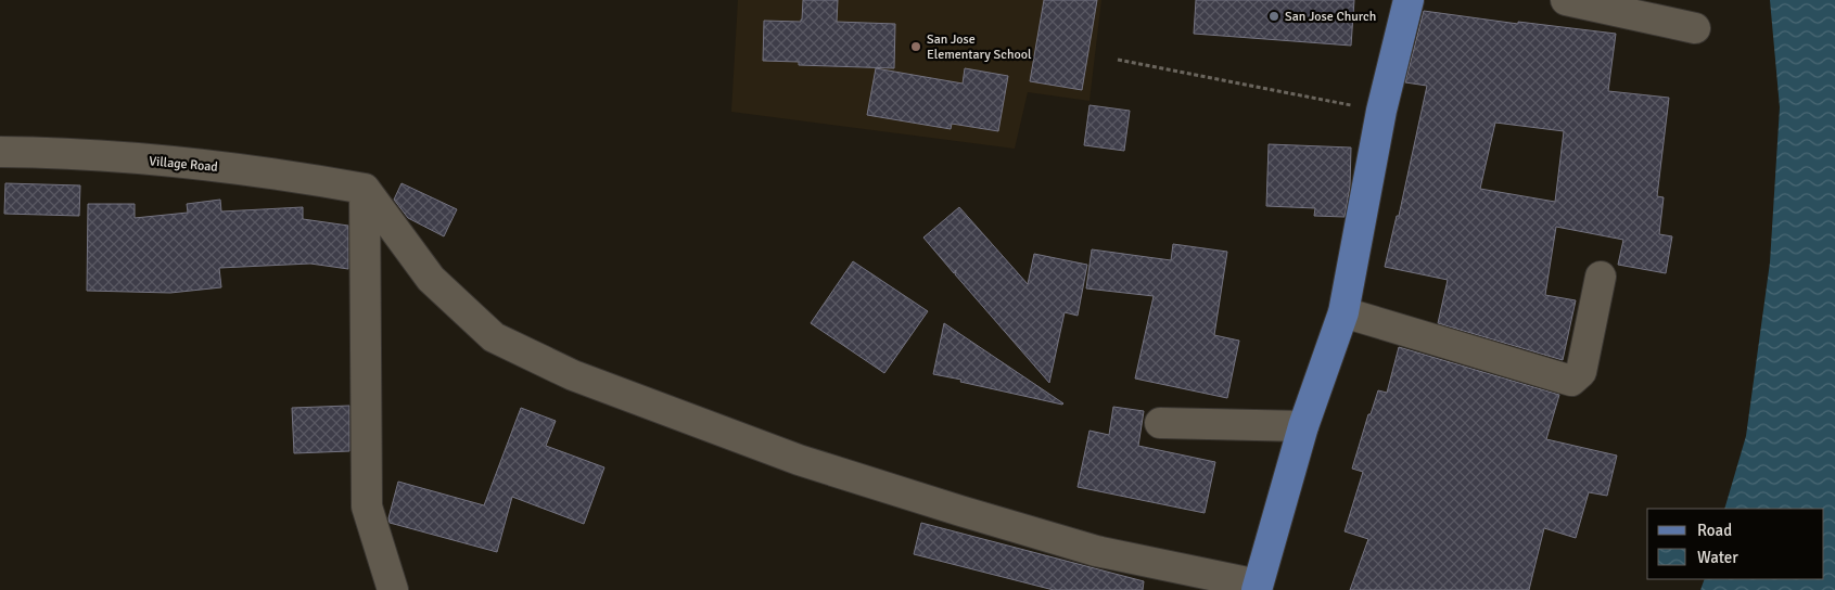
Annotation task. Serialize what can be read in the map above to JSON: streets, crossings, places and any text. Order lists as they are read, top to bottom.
{
  "streets": {
    "street": ["Village Road"]
  },
  "places": ["San Jose Church", "San Jose Elementary School"],
  "legend": ["Road", "Water"]
}
